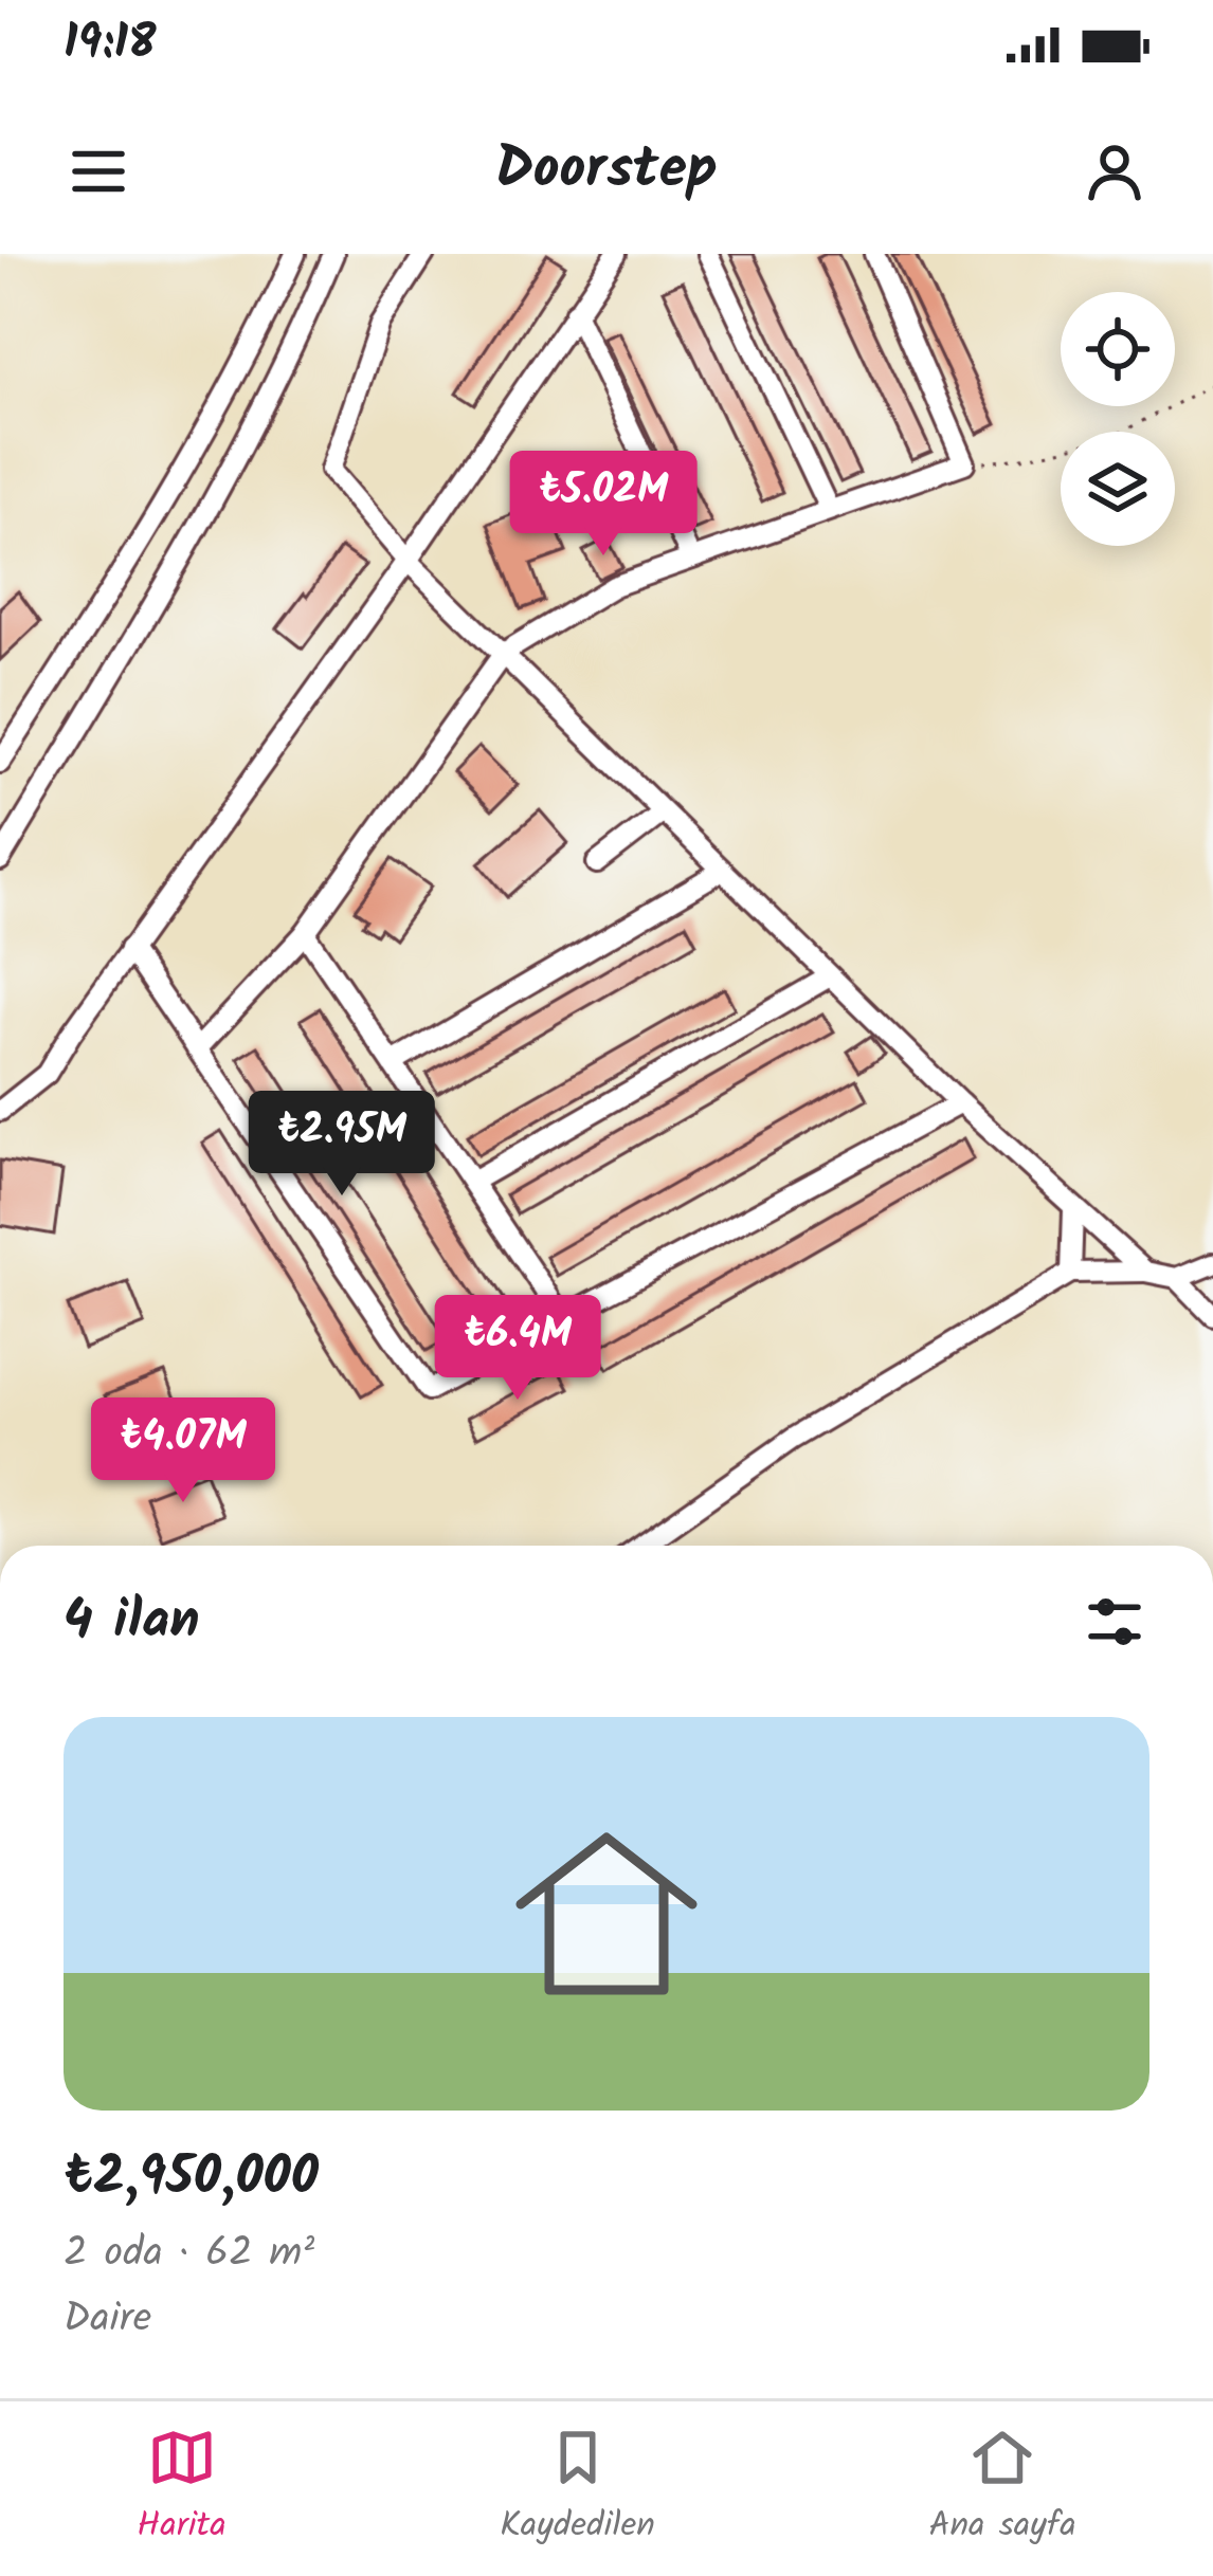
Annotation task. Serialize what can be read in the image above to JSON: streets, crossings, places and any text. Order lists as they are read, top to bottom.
{
  "page": {
    "status": "19:18",
    "header": "Doorstep",
    "price": [
      "₺5.02M",
      "₺2.95M",
      "₺6.4M",
      "₺4.07M"
    ],
    "heading": "4 ilan",
    "list": [
      {
        "name": "₺2,950,000",
        "note": "2 oda · 62 m² · Daire"
      }
    ],
    "tabs": ["Harita", "Kaydedilen", "Ana sayfa"]
  }
}
